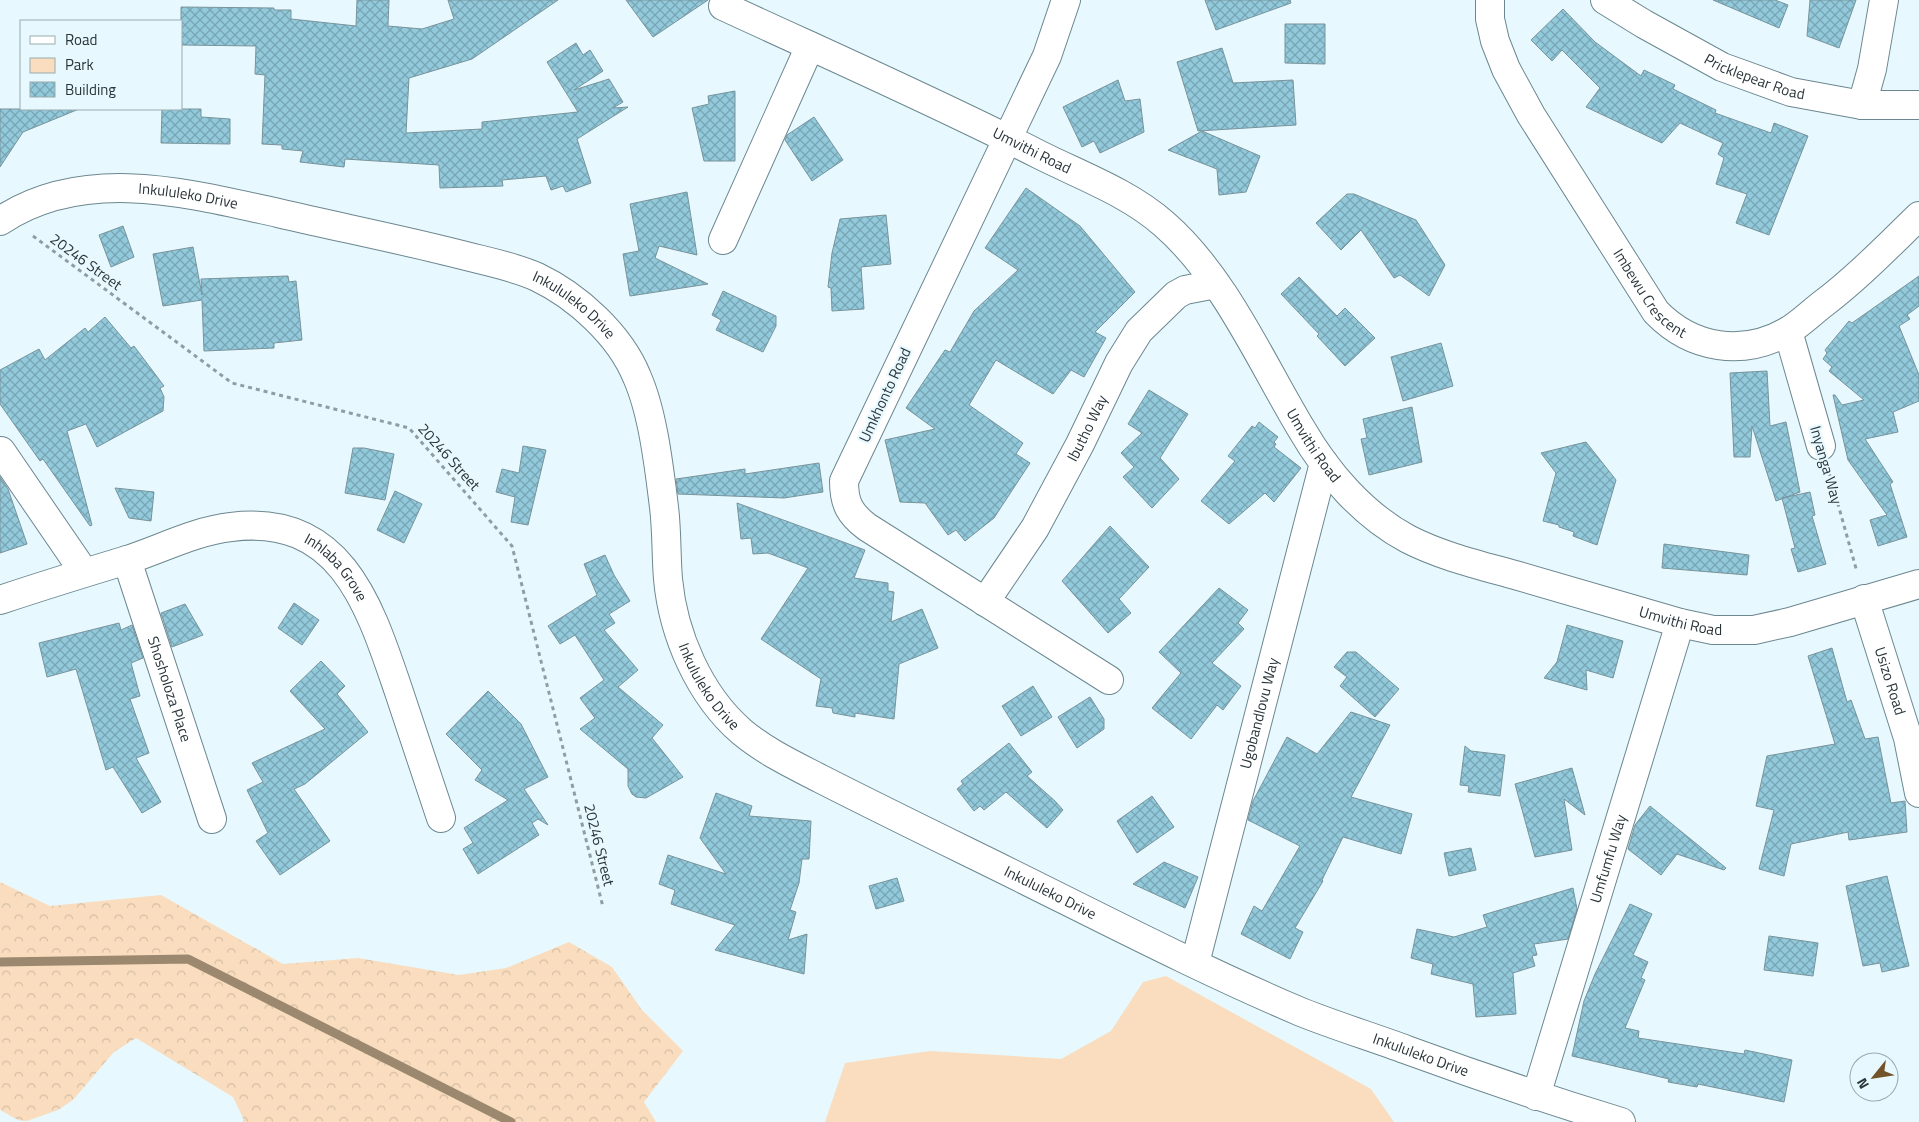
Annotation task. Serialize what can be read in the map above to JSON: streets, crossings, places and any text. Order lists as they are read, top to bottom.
{
  "streets": {
    "street": [
      "Pricklepear Road",
      "Umvithi Road",
      "Inkululeko Drive",
      "Imbewu Crescent",
      "Umkhonto Road",
      "Ibutho Way",
      "Inyanga Way",
      "Inhlaba Grove",
      "Usizo Road",
      "Shosholoza Place",
      "Ugobandlovu Way",
      "Umfumfu Way"
    ],
    "path": ["20246 Street"]
  },
  "crossings": [
    ["Umvithi Road", "Umkhonto Road"],
    ["Umvithi Road", "Ibutho Way"],
    ["Umvithi Road", "Inyanga Way"],
    ["Umvithi Road", "Usizo Road"],
    ["Umvithi Road", "Ugobandlovu Way"],
    ["Umvithi Road", "Umfumfu Way"],
    ["Inkululeko Drive", "20246 Street"],
    ["Inkululeko Drive", "Ugobandlovu Way"],
    ["Inkululeko Drive", "Umfumfu Way"],
    ["Imbewu Crescent", "Inyanga Way"],
    ["Umkhonto Road", "Ibutho Way"],
    ["Inyanga Way", "Usizo Road"],
    ["Inhlaba Grove", "Shosholoza Place"]
  ],
  "legend": ["Road", "Park", "Building"],
  "north": "bottom left"
}
